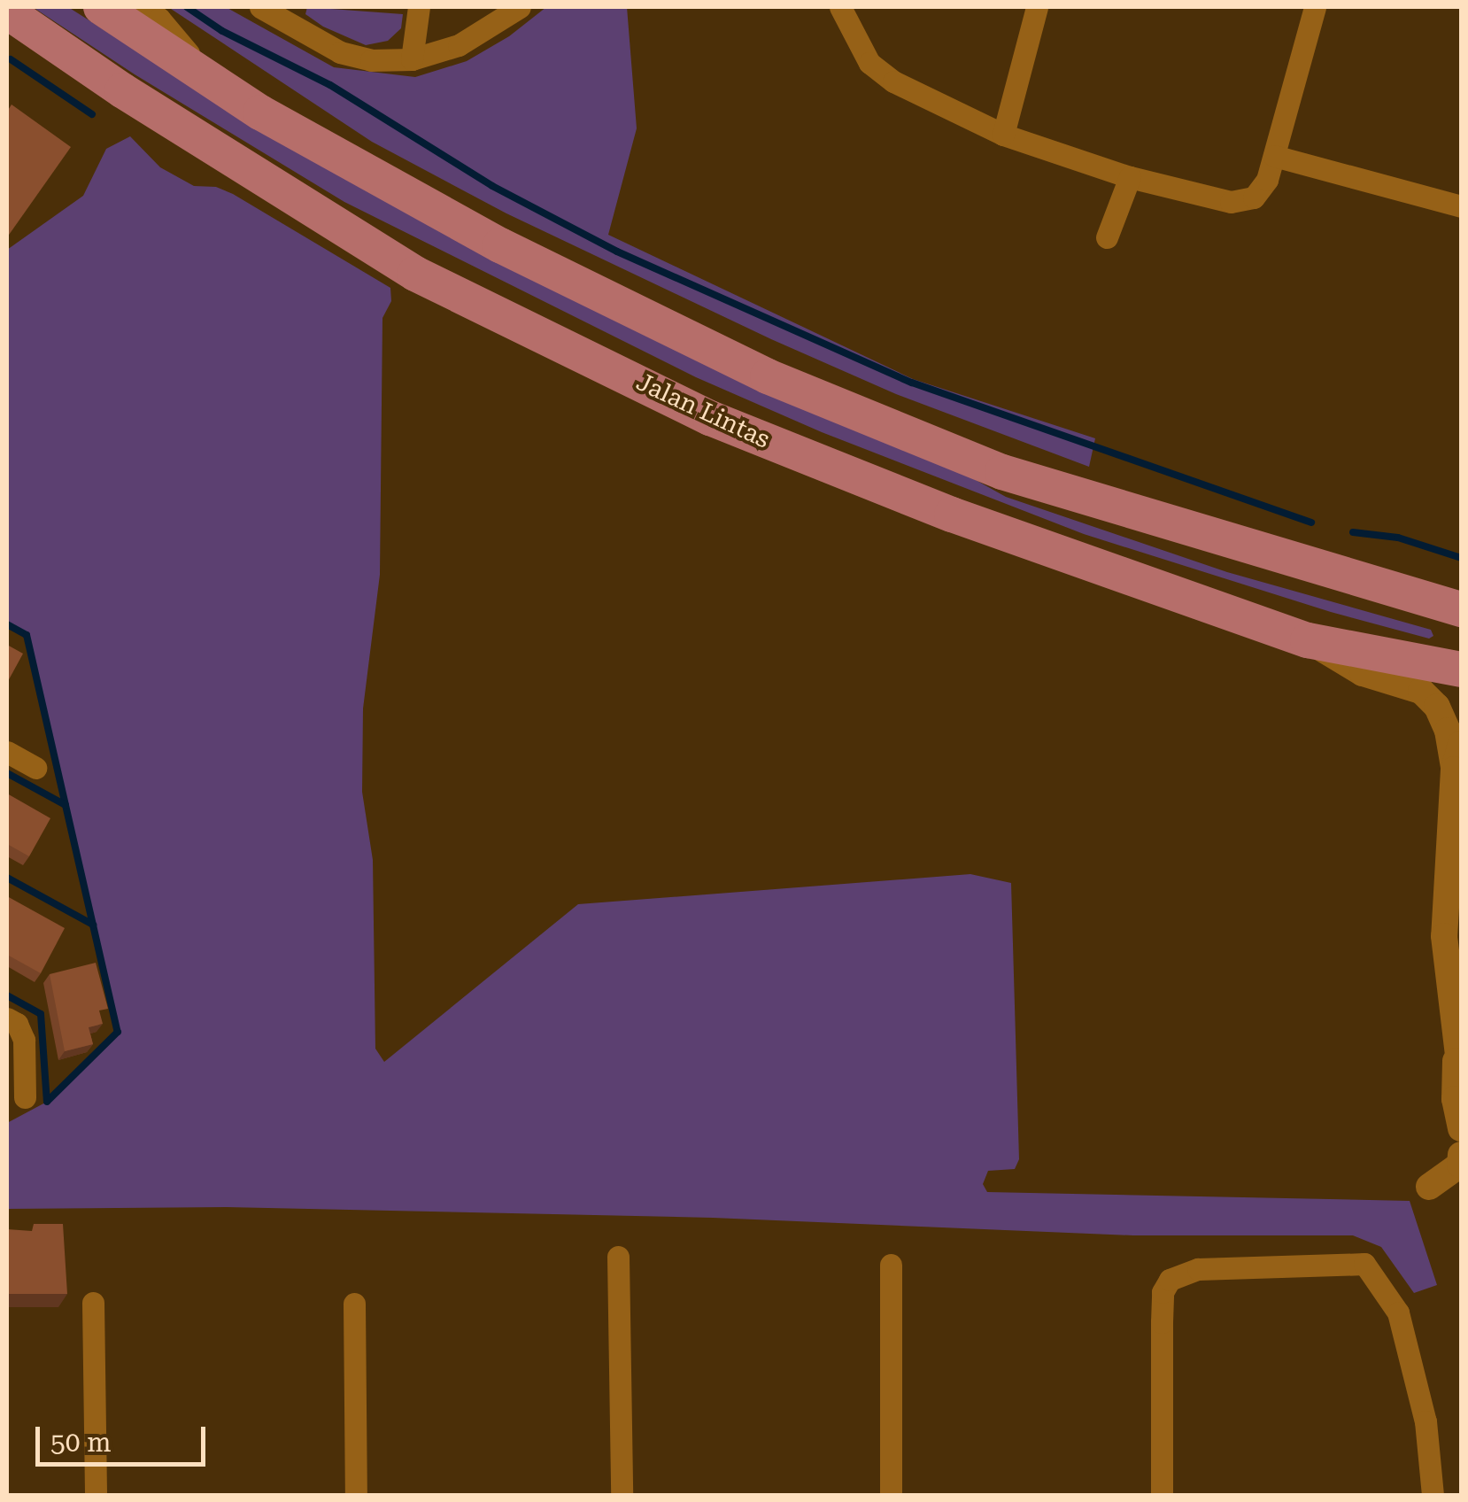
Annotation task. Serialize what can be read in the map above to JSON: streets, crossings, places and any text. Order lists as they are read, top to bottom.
{
  "streets": {
    "highway": ["Jalan Lintas"]
  },
  "scale_bar": "50 m"
}
